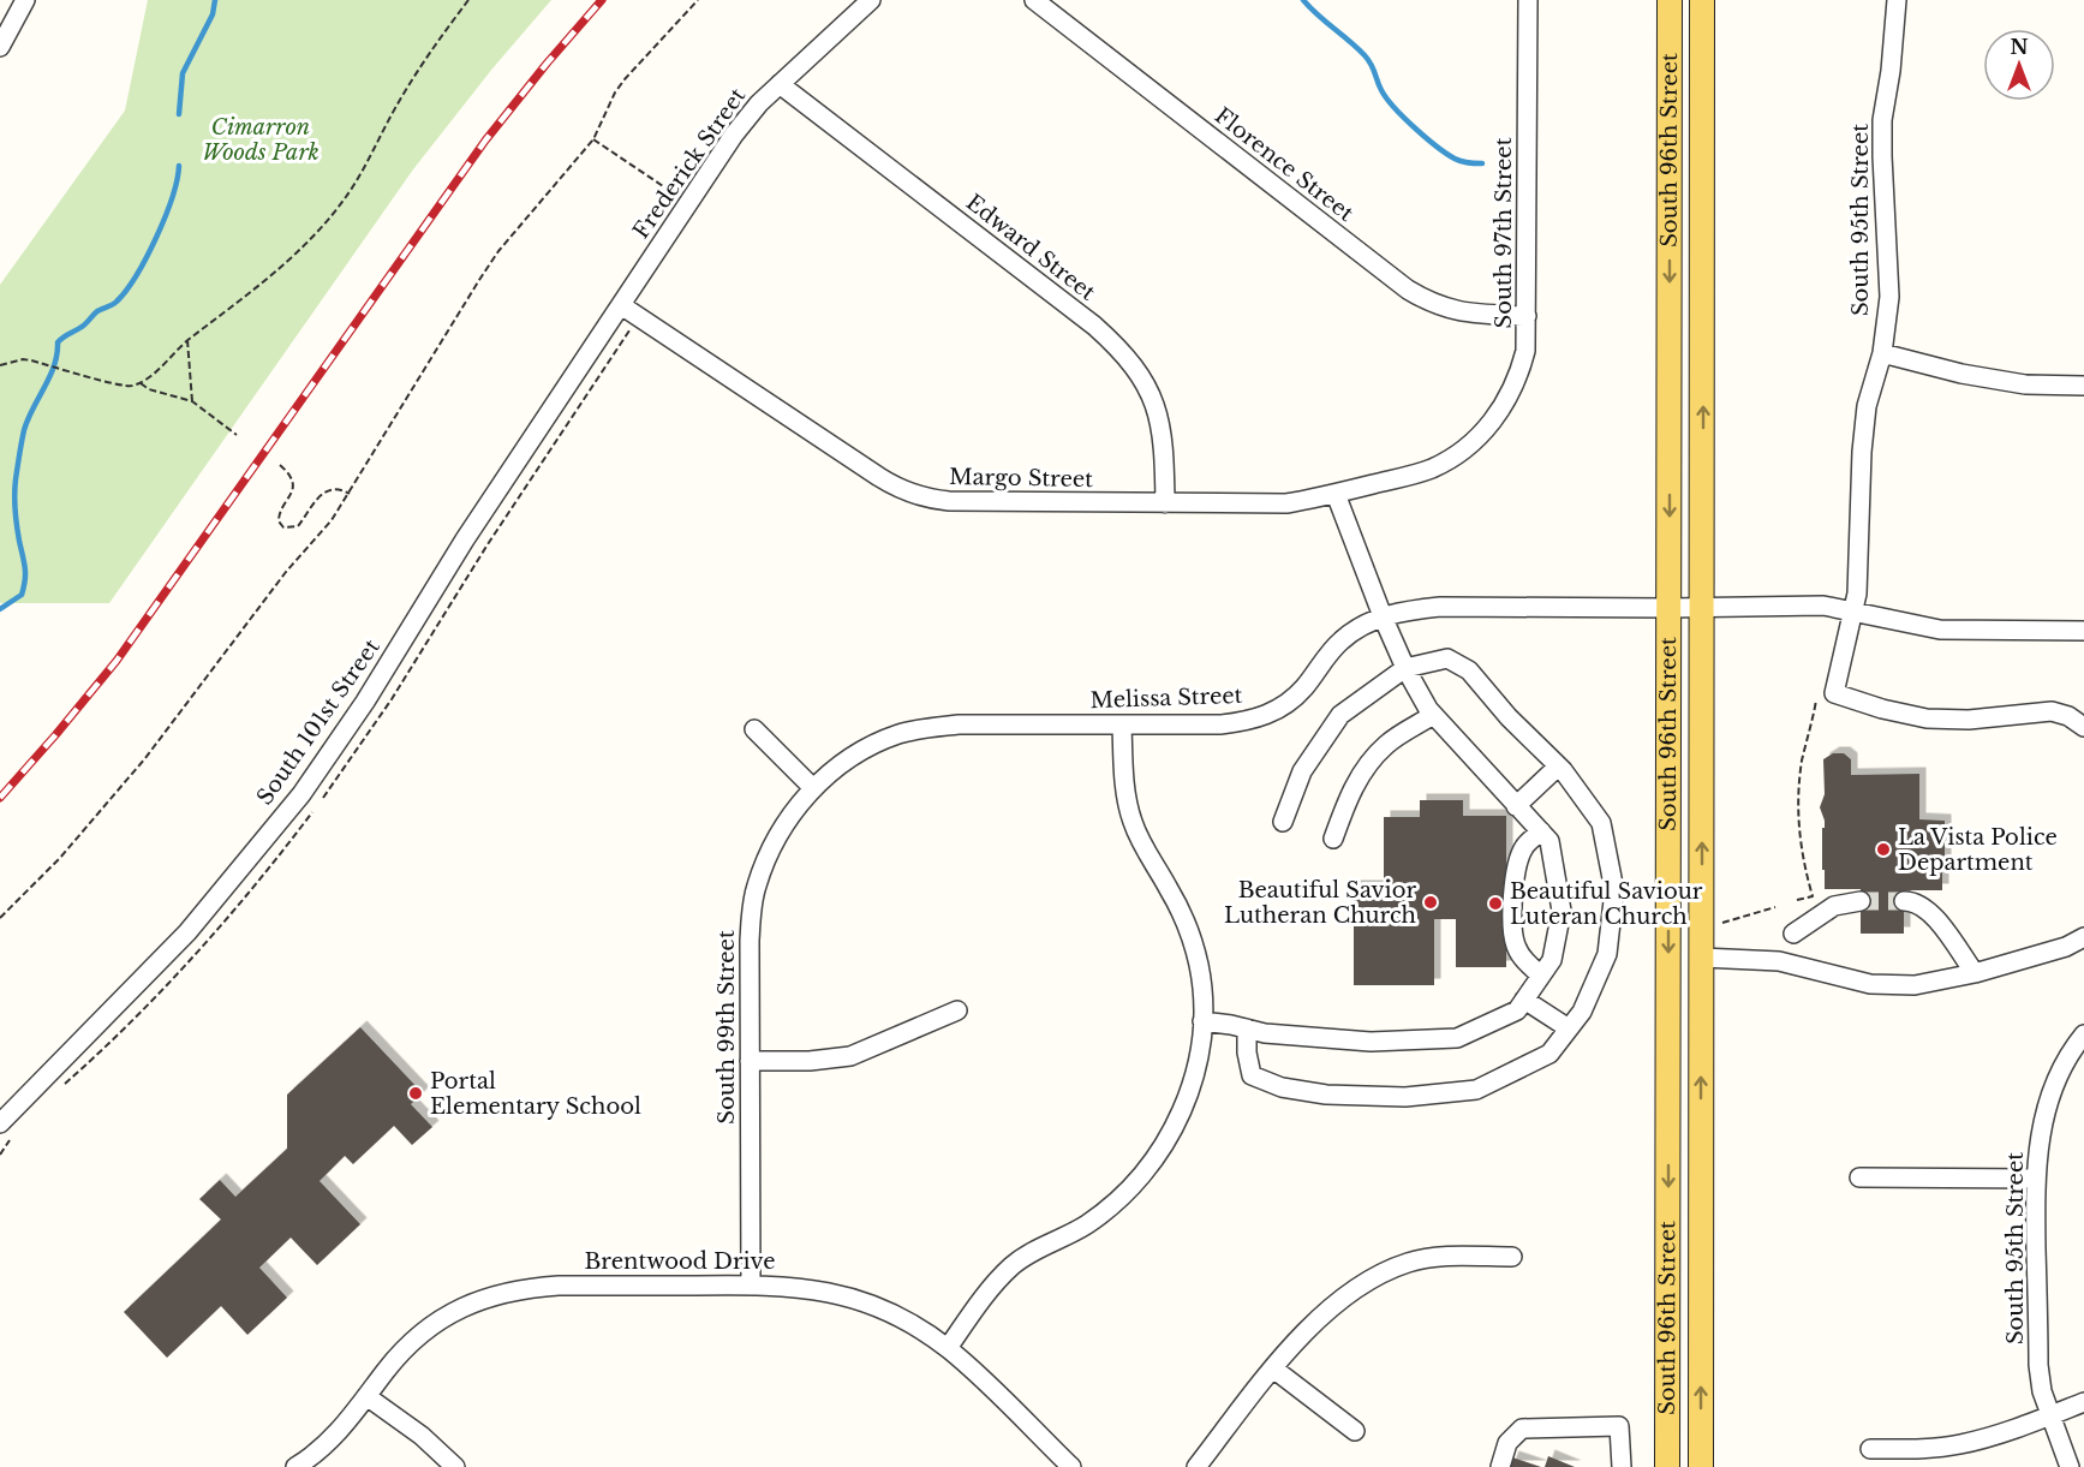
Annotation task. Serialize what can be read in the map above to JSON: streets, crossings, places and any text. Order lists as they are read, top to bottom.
{
  "streets": {
    "main road": ["South 96th Street"],
    "street": [
      "Frederick Street",
      "Florence Street",
      "South 95th Street",
      "South 97th Street",
      "Edward Street",
      "Margo Street",
      "Melissa Street",
      "South 101st Street",
      "South 99th Street",
      "Brentwood Drive"
    ]
  },
  "crossings": [
    ["South 96th Street", "Melissa Street"],
    ["Frederick Street", "Edward Street"],
    ["Frederick Street", "Margo Street"],
    ["Frederick Street", "South 101st Street"],
    ["Florence Street", "South 97th Street"],
    ["South 95th Street", "Melissa Street"],
    ["South 97th Street", "Margo Street"],
    ["Edward Street", "Margo Street"],
    ["Margo Street", "South 101st Street"],
    ["Melissa Street", "South 99th Street"],
    ["South 99th Street", "Brentwood Drive"]
  ],
  "parks": ["Cimarron Woods Park"],
  "places": [
    "La Vista Police Department",
    "Beautiful Savior Lutheran Church",
    "Beautiful Saviour Luteran Church",
    "Portal Elementary School"
  ],
  "north": "top"
}
